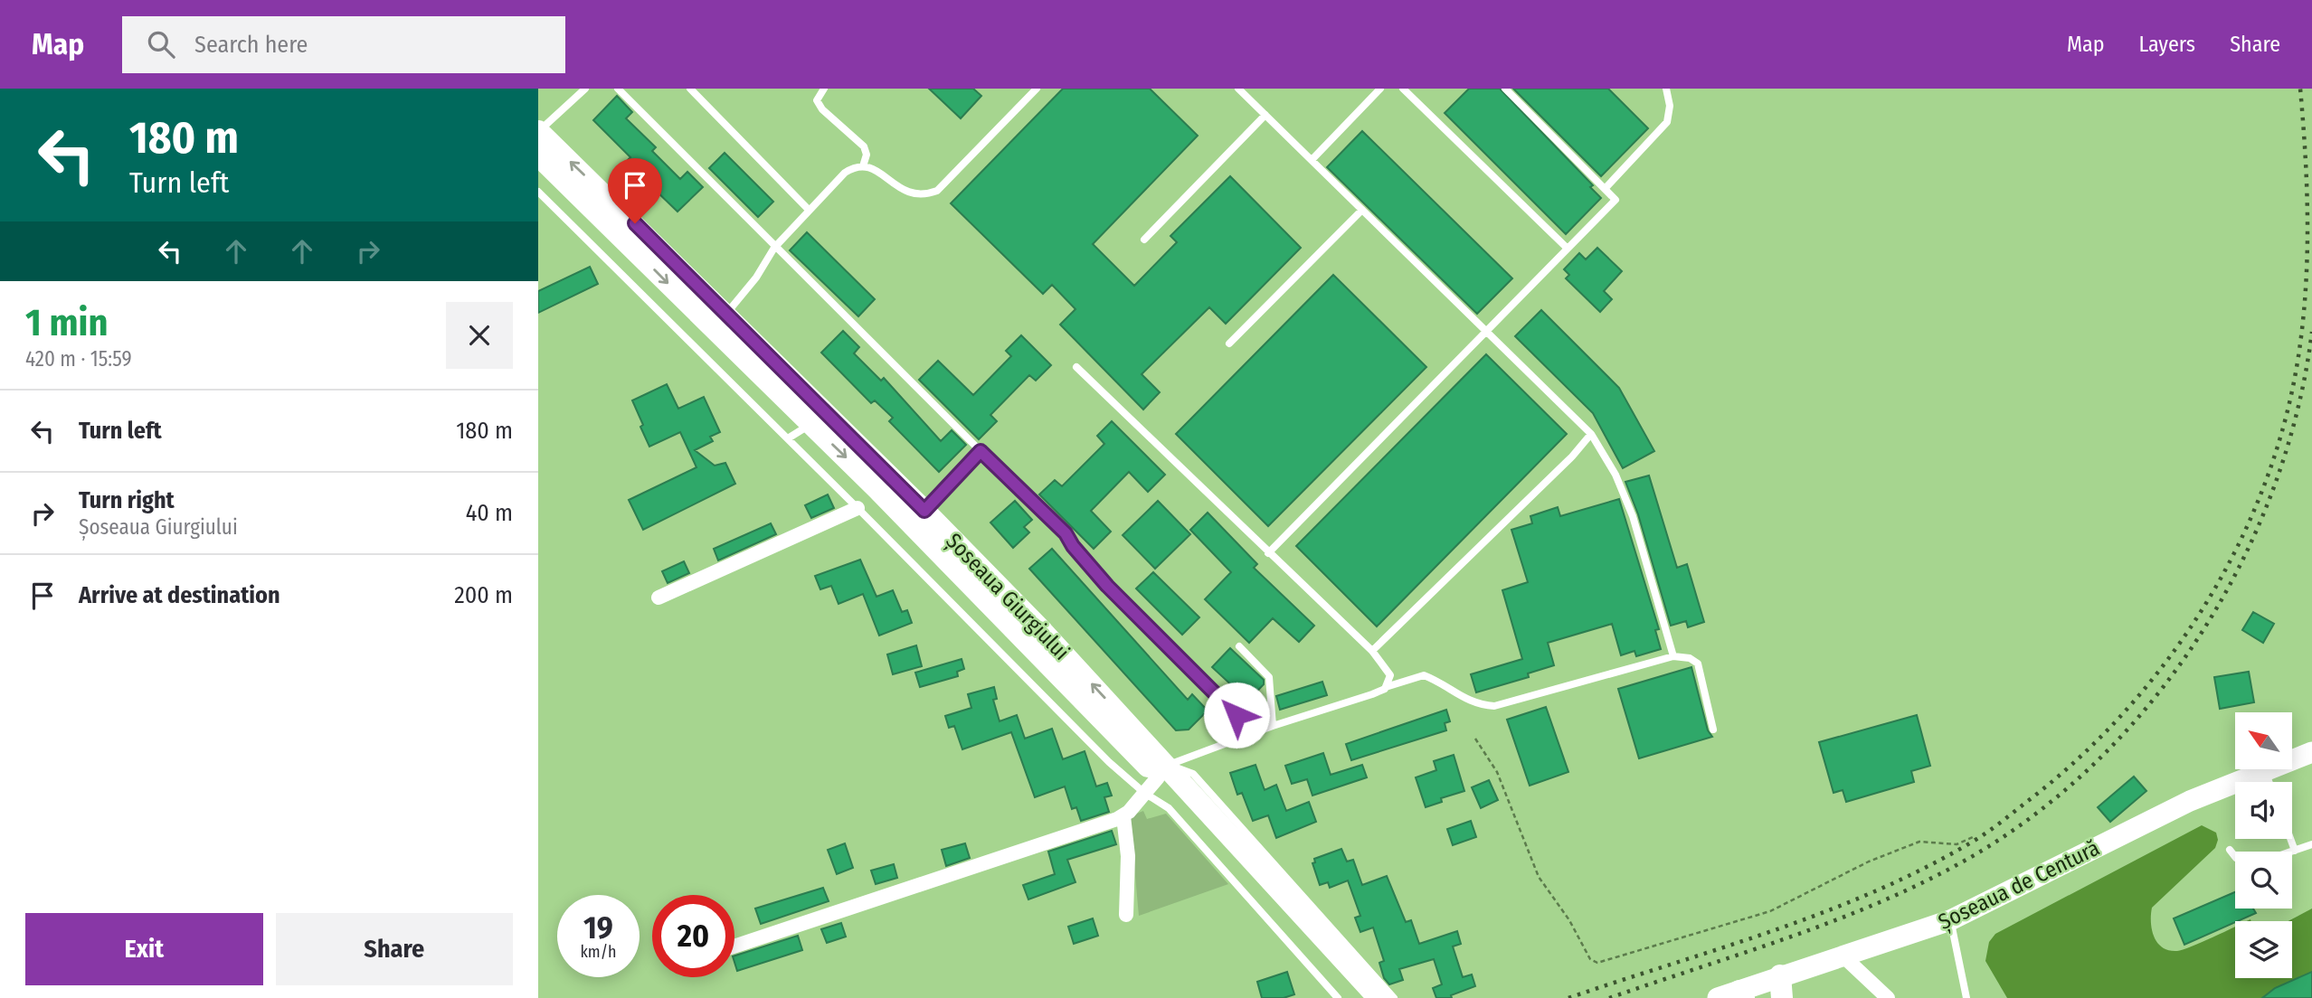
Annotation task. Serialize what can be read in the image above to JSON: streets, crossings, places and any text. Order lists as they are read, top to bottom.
{
  "streets": {
    "highway": ["Șoseaua Giurgiului"],
    "main road": ["Șoseaua de Centură"]
  },
  "north": "top left",
  "page": {
    "header": "Map",
    "search": "Search here",
    "nav": ["Map", "Layers", "Share"],
    "turn": ["180 m", "Turn left"],
    "heading": ["1 min", "420 m · 15:59"],
    "list": [
      {
        "name": "Turn left",
        "value": "180 m"
      },
      {
        "name": "Turn right",
        "note": "Șoseaua Giurgiului",
        "value": "40 m"
      },
      {
        "name": "Arrive at destination",
        "value": "200 m"
      }
    ],
    "speed": "19 km/h",
    "limit": "20",
    "buttons": ["Exit", "Share"]
  }
}
